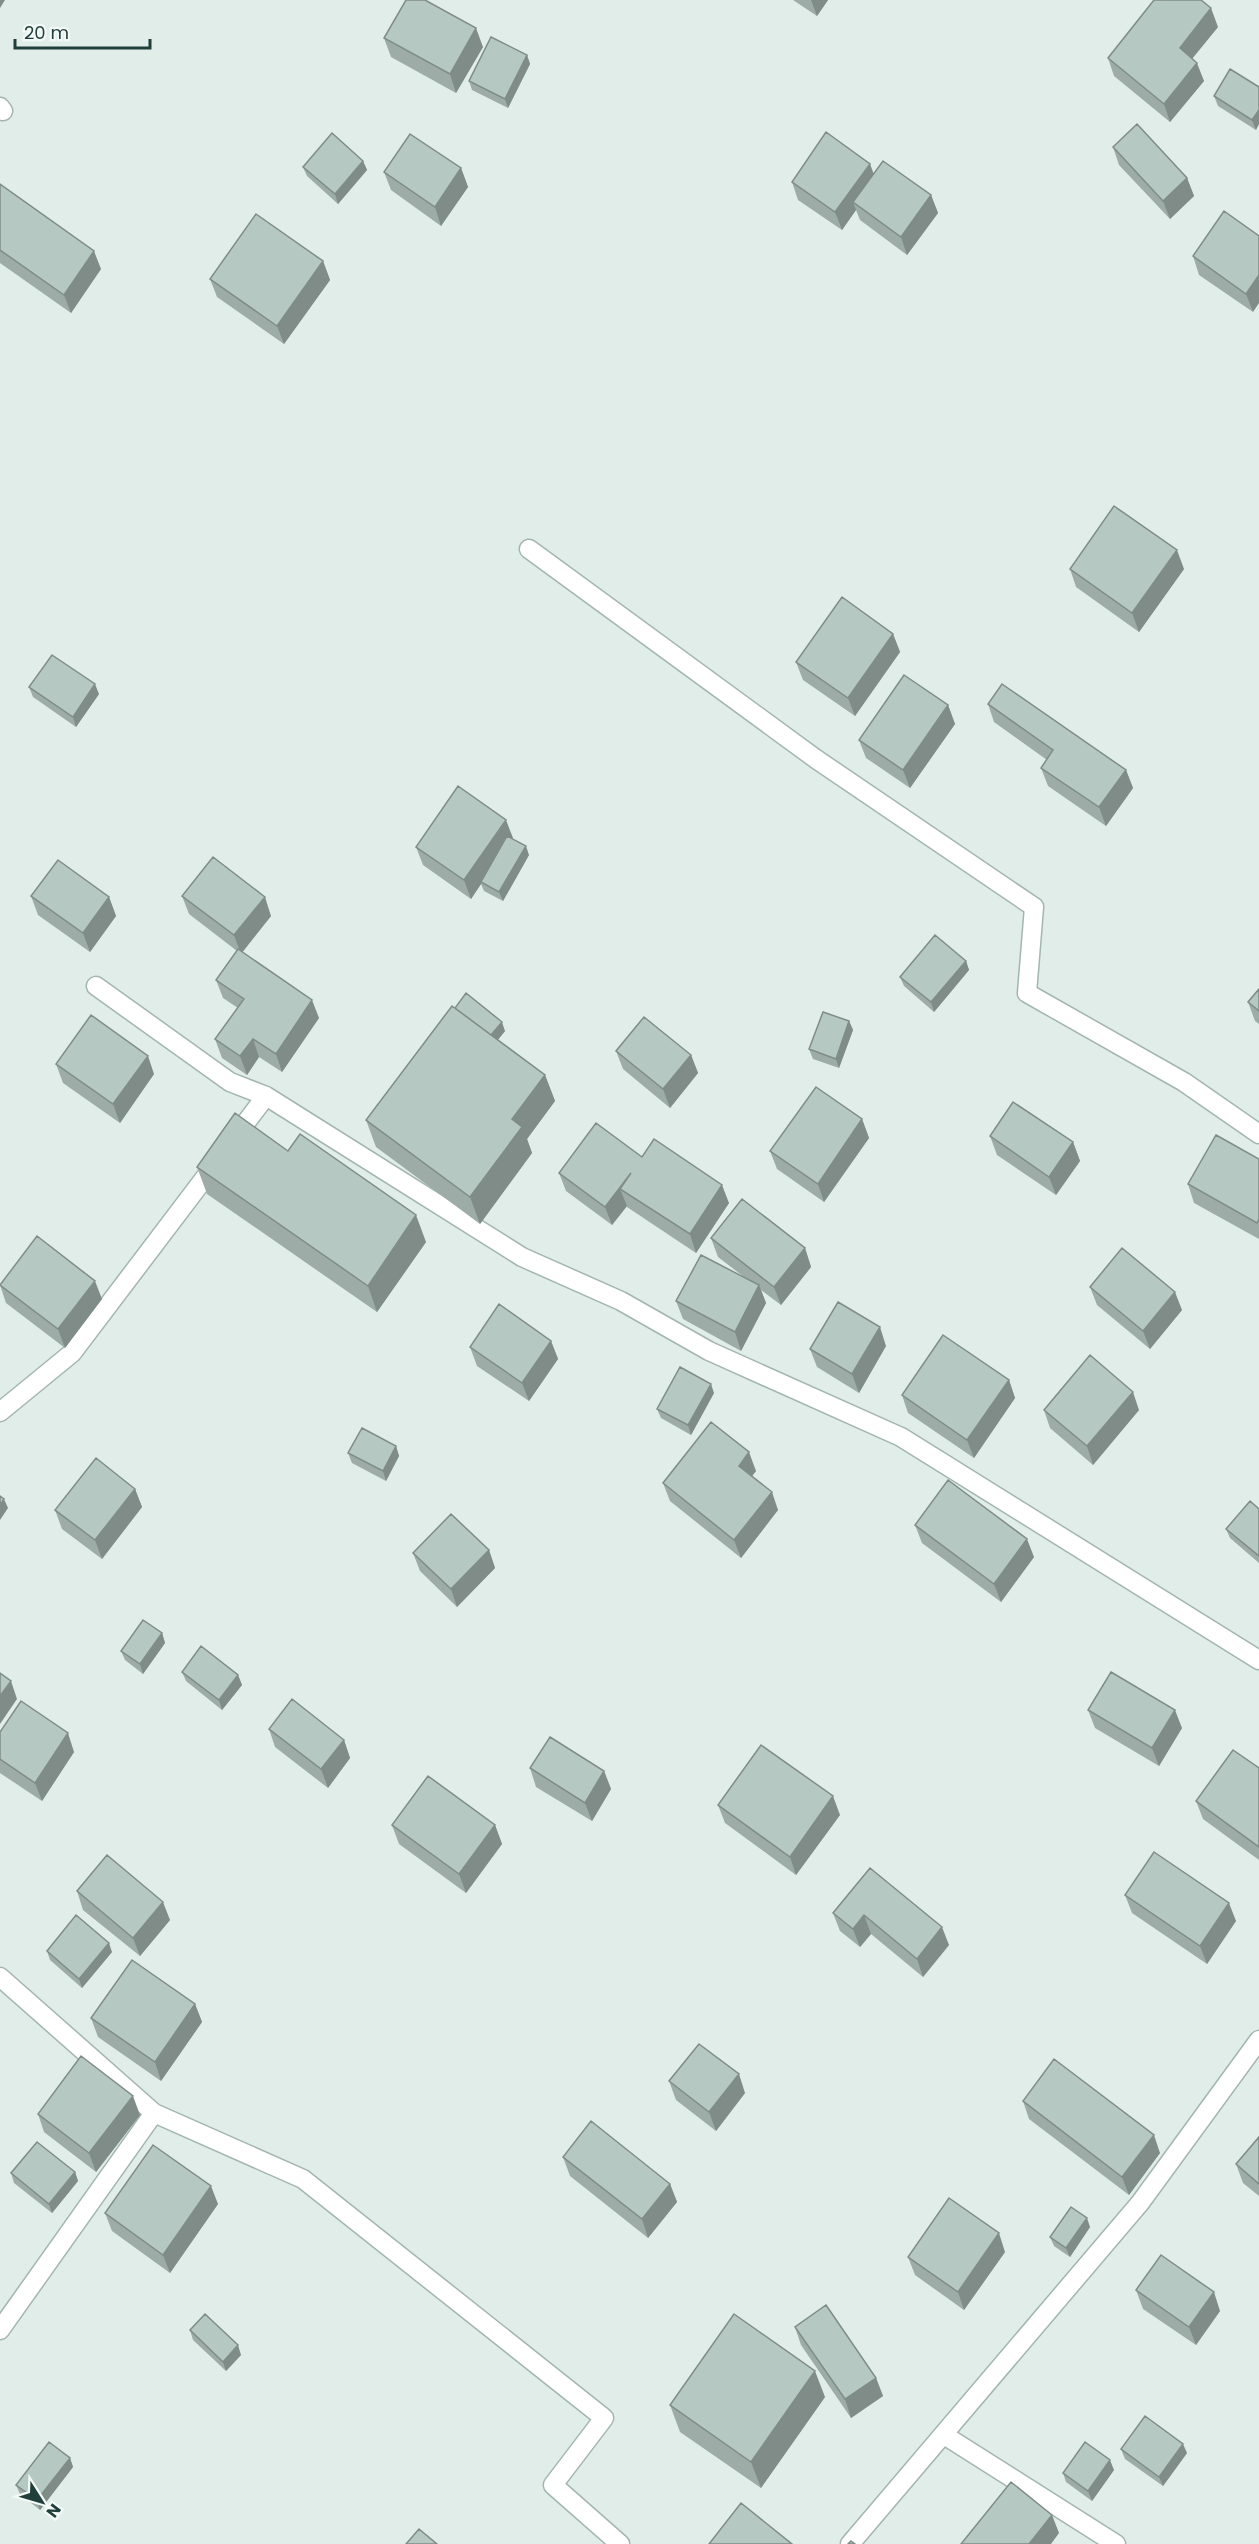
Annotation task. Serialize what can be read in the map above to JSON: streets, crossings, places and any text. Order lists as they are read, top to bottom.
{
  "scale_bar": "20 m",
  "north": "bottom right"
}
